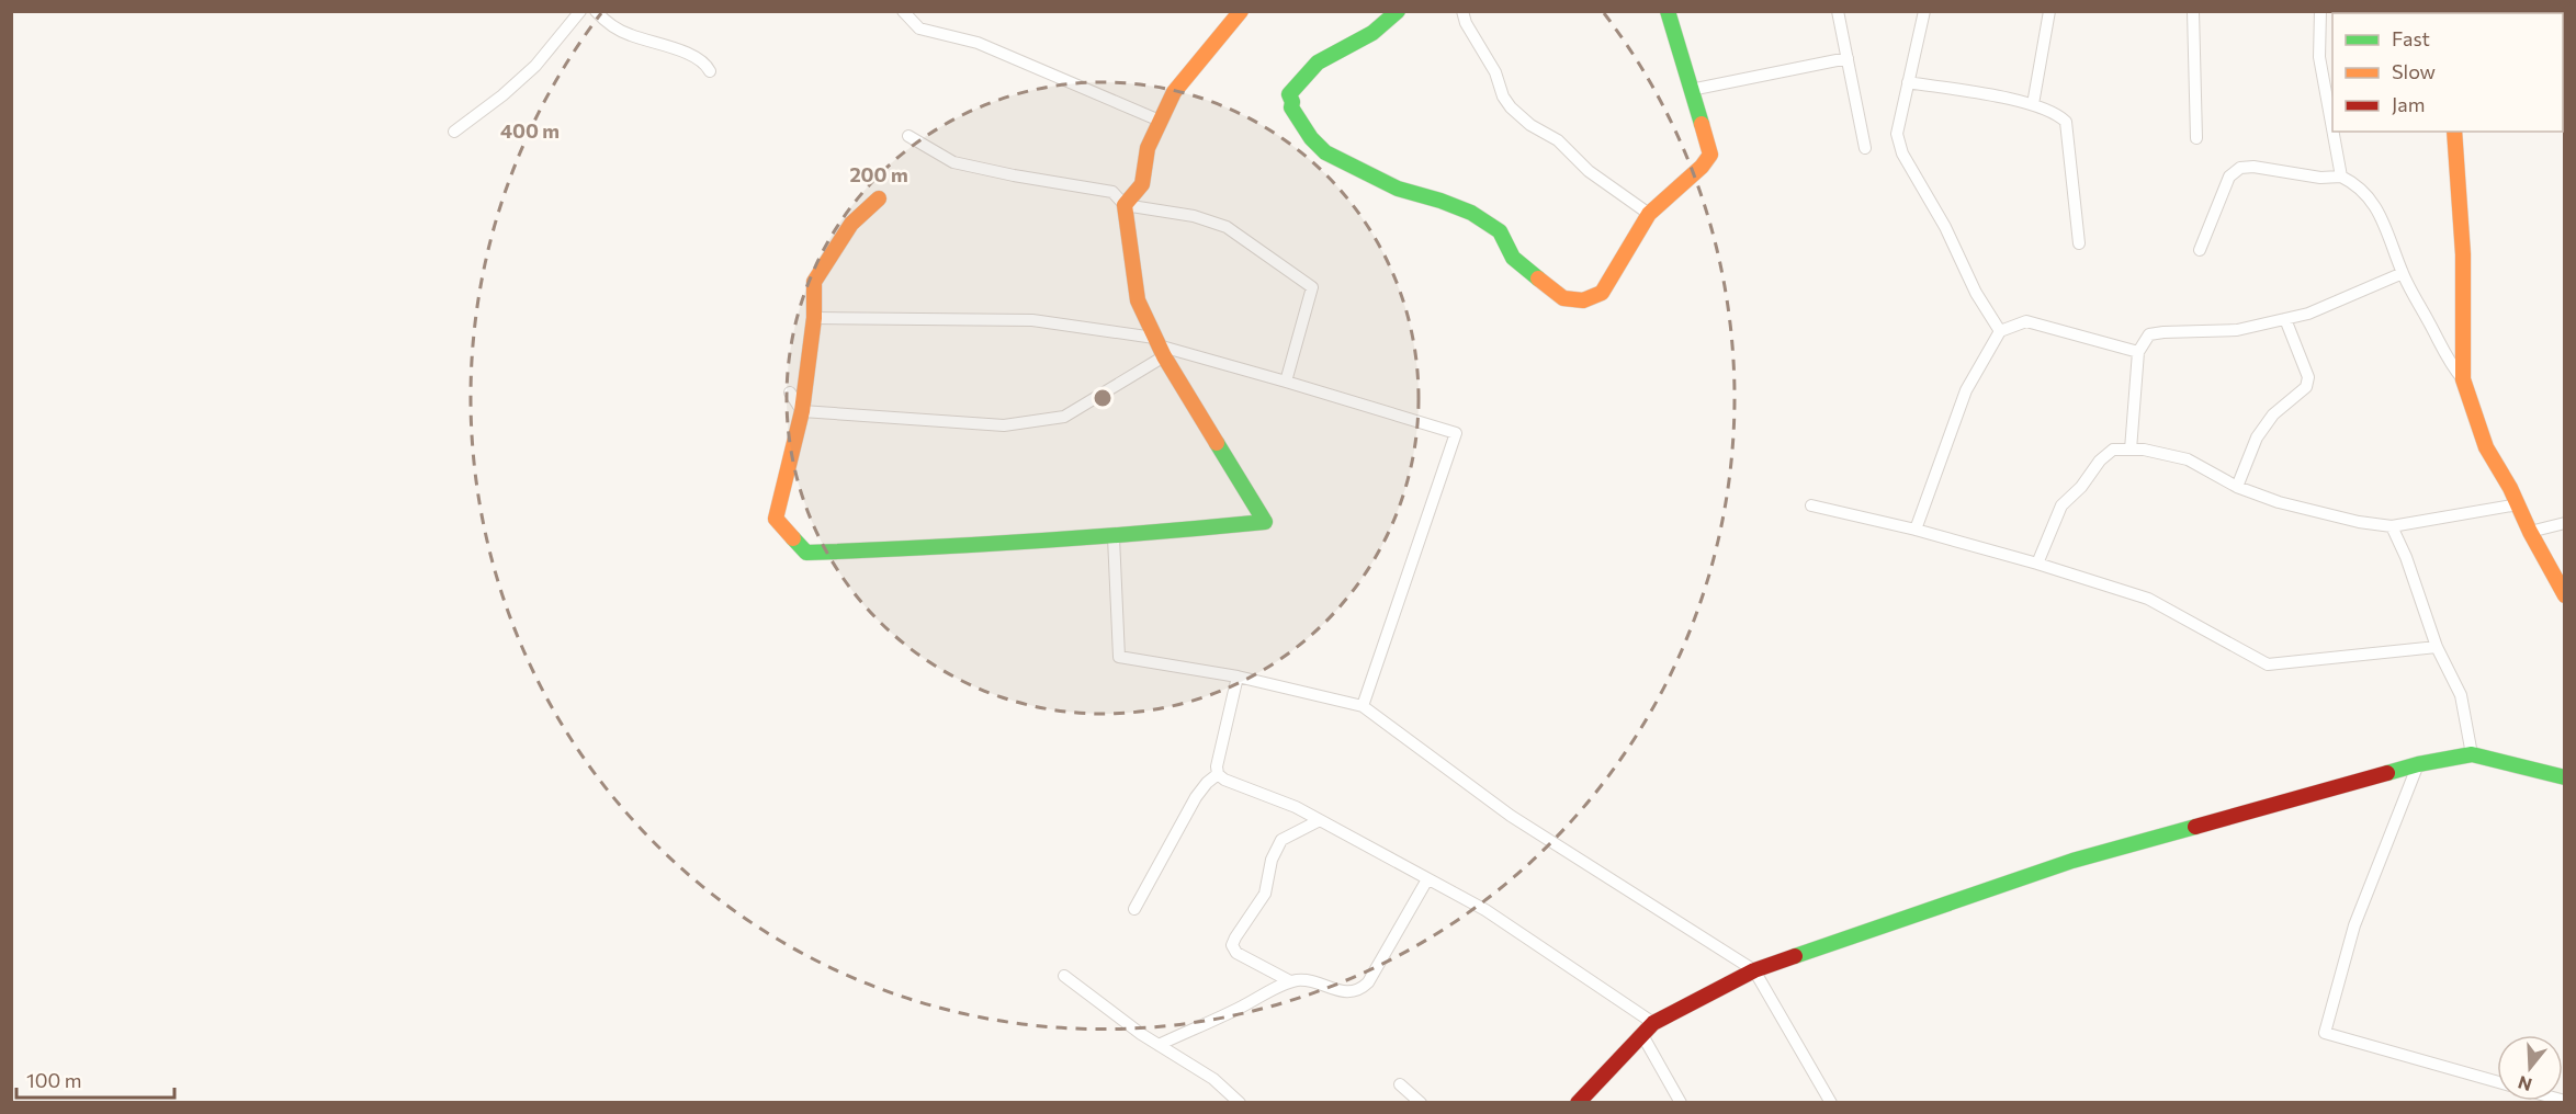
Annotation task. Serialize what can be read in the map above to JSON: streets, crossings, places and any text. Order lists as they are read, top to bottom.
{
  "legend": ["Fast", "Slow", "Jam"],
  "scale_bar": "100 m",
  "north": "bottom",
  "rings": ["400 m", "200 m"]
}
